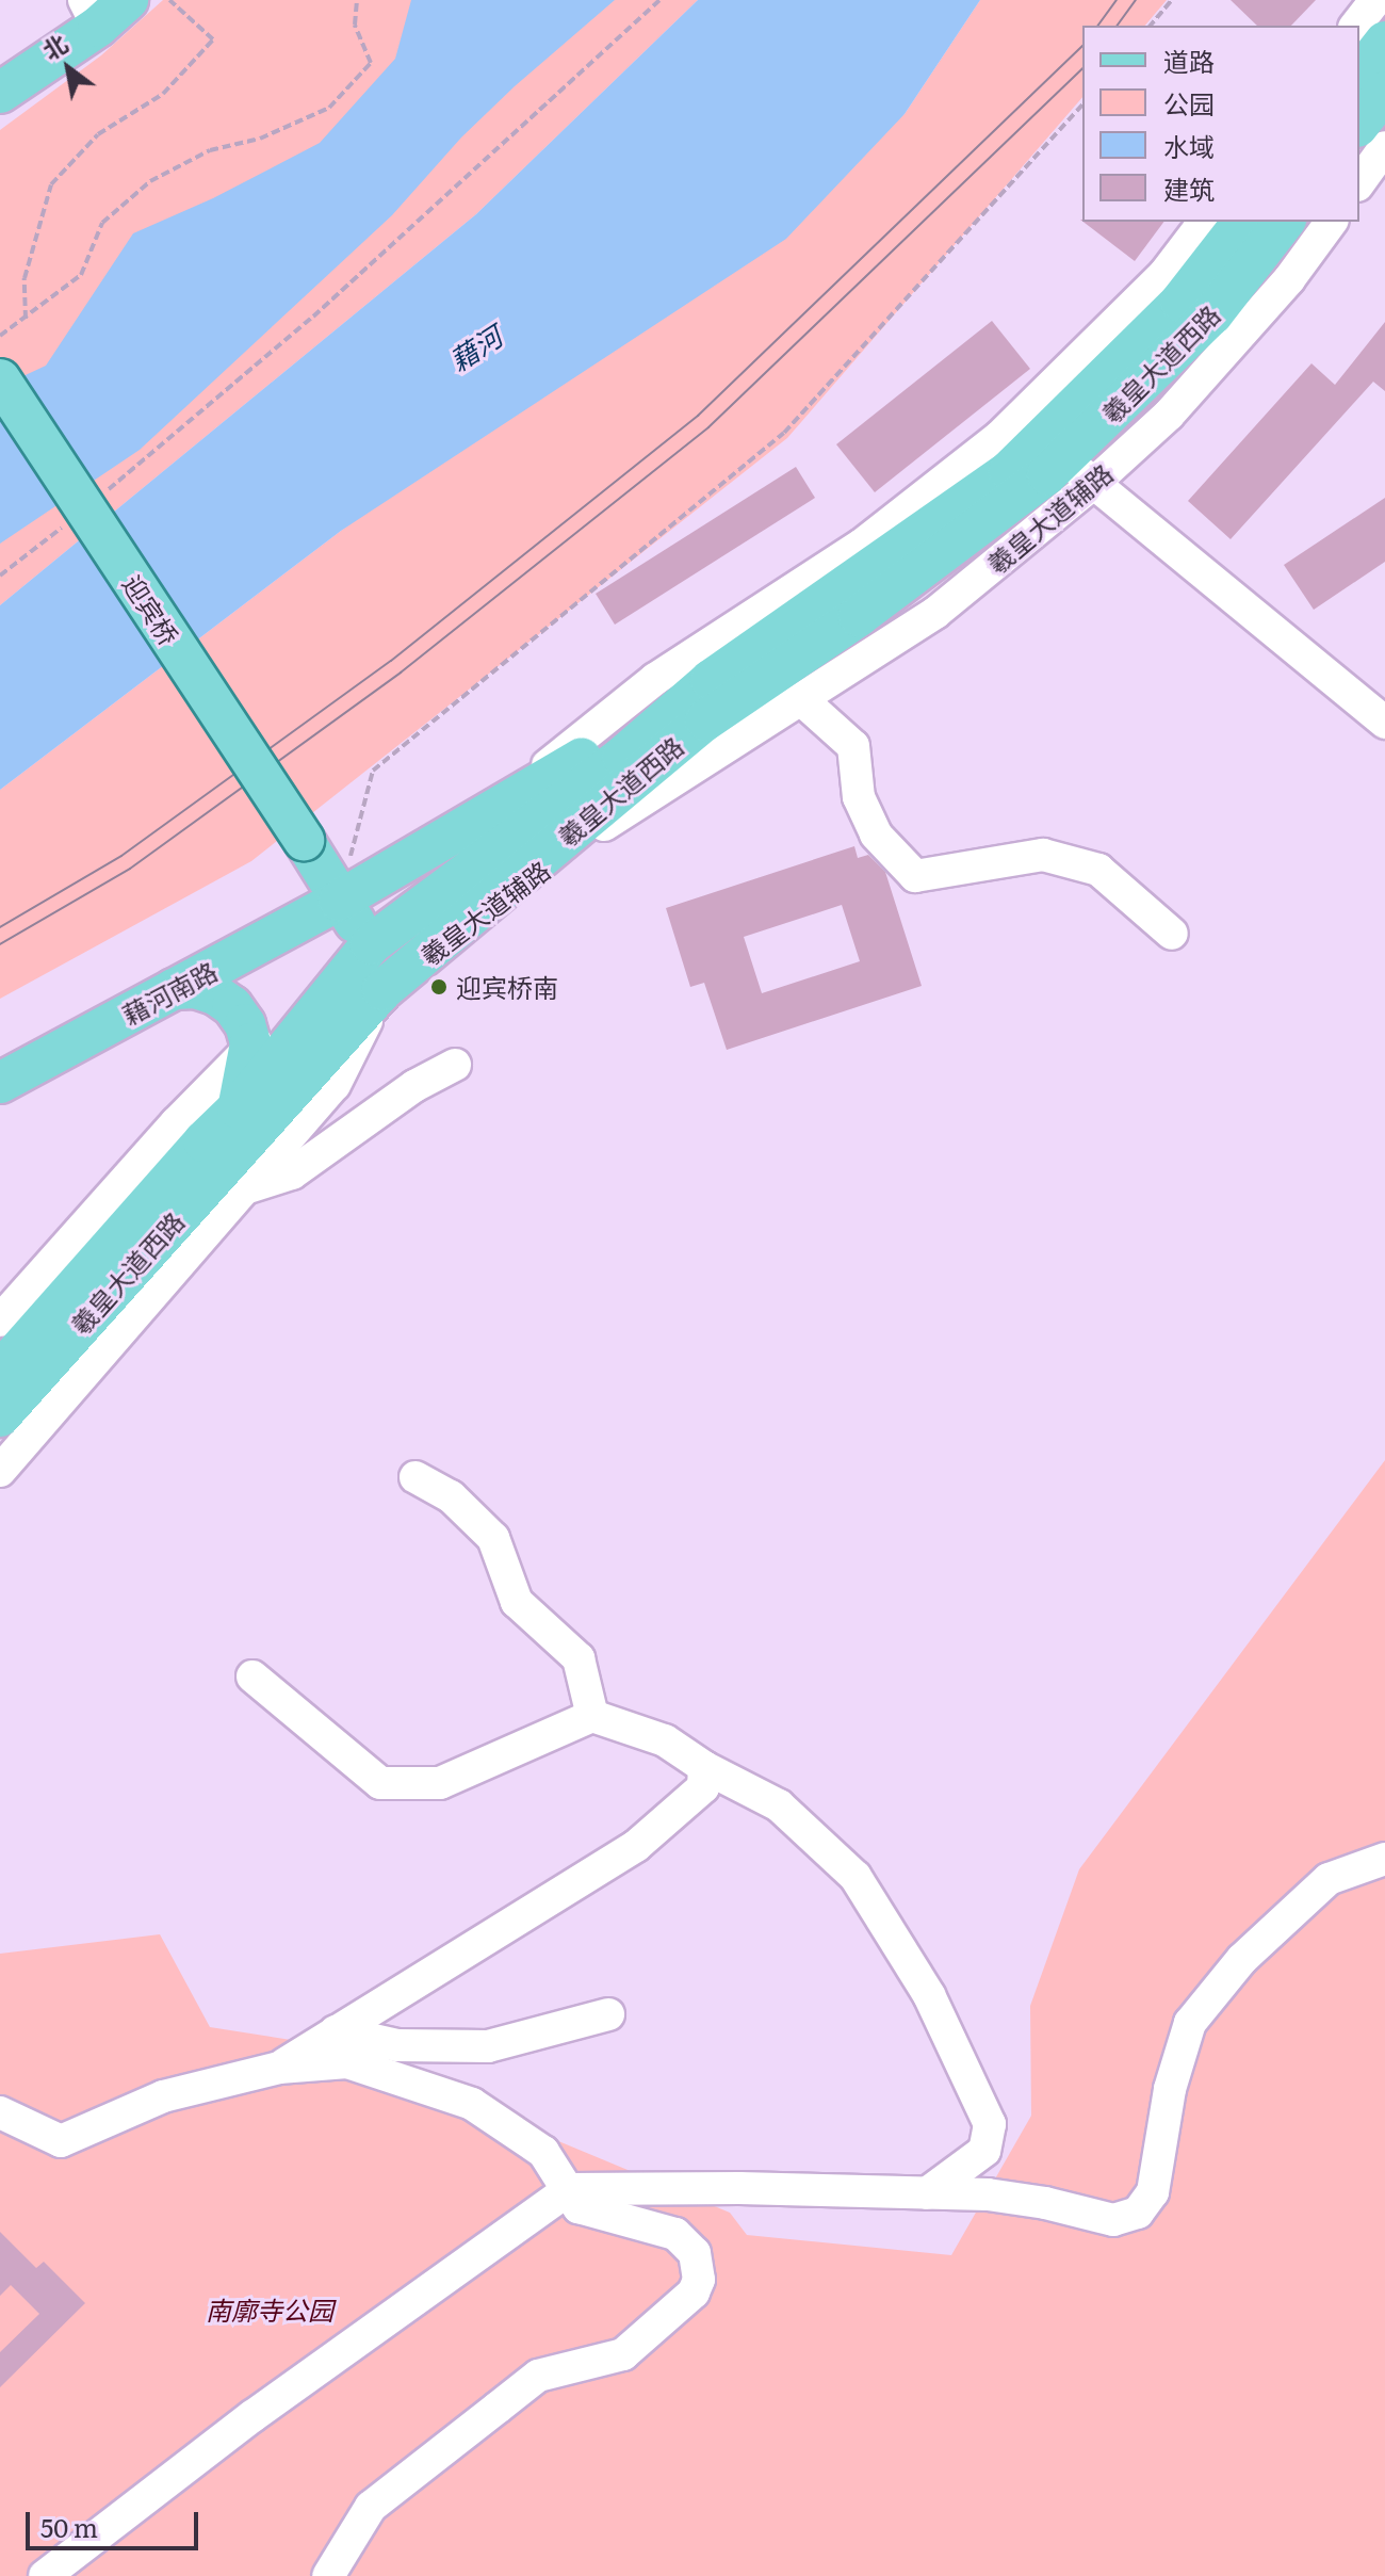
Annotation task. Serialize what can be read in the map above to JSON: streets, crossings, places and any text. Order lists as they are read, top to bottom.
{
  "streets": {
    "main road": ["羲皇大道西路", "迎宾桥", "藉河南路"],
    "street": ["羲皇大道辅路"]
  },
  "crossings": [
    ["羲皇大道西路", "羲皇大道辅路"],
    ["羲皇大道西路", "迎宾桥"],
    ["羲皇大道西路", "藉河南路"],
    ["迎宾桥", "藉河南路"]
  ],
  "water": ["藉河"],
  "parks": ["南廓寺公园"],
  "places": ["迎宾桥南"],
  "legend": [
    "道路",
    "公园",
    "水域",
    "建筑"
  ],
  "scale_bar": "50 m",
  "north": "top left"
}
